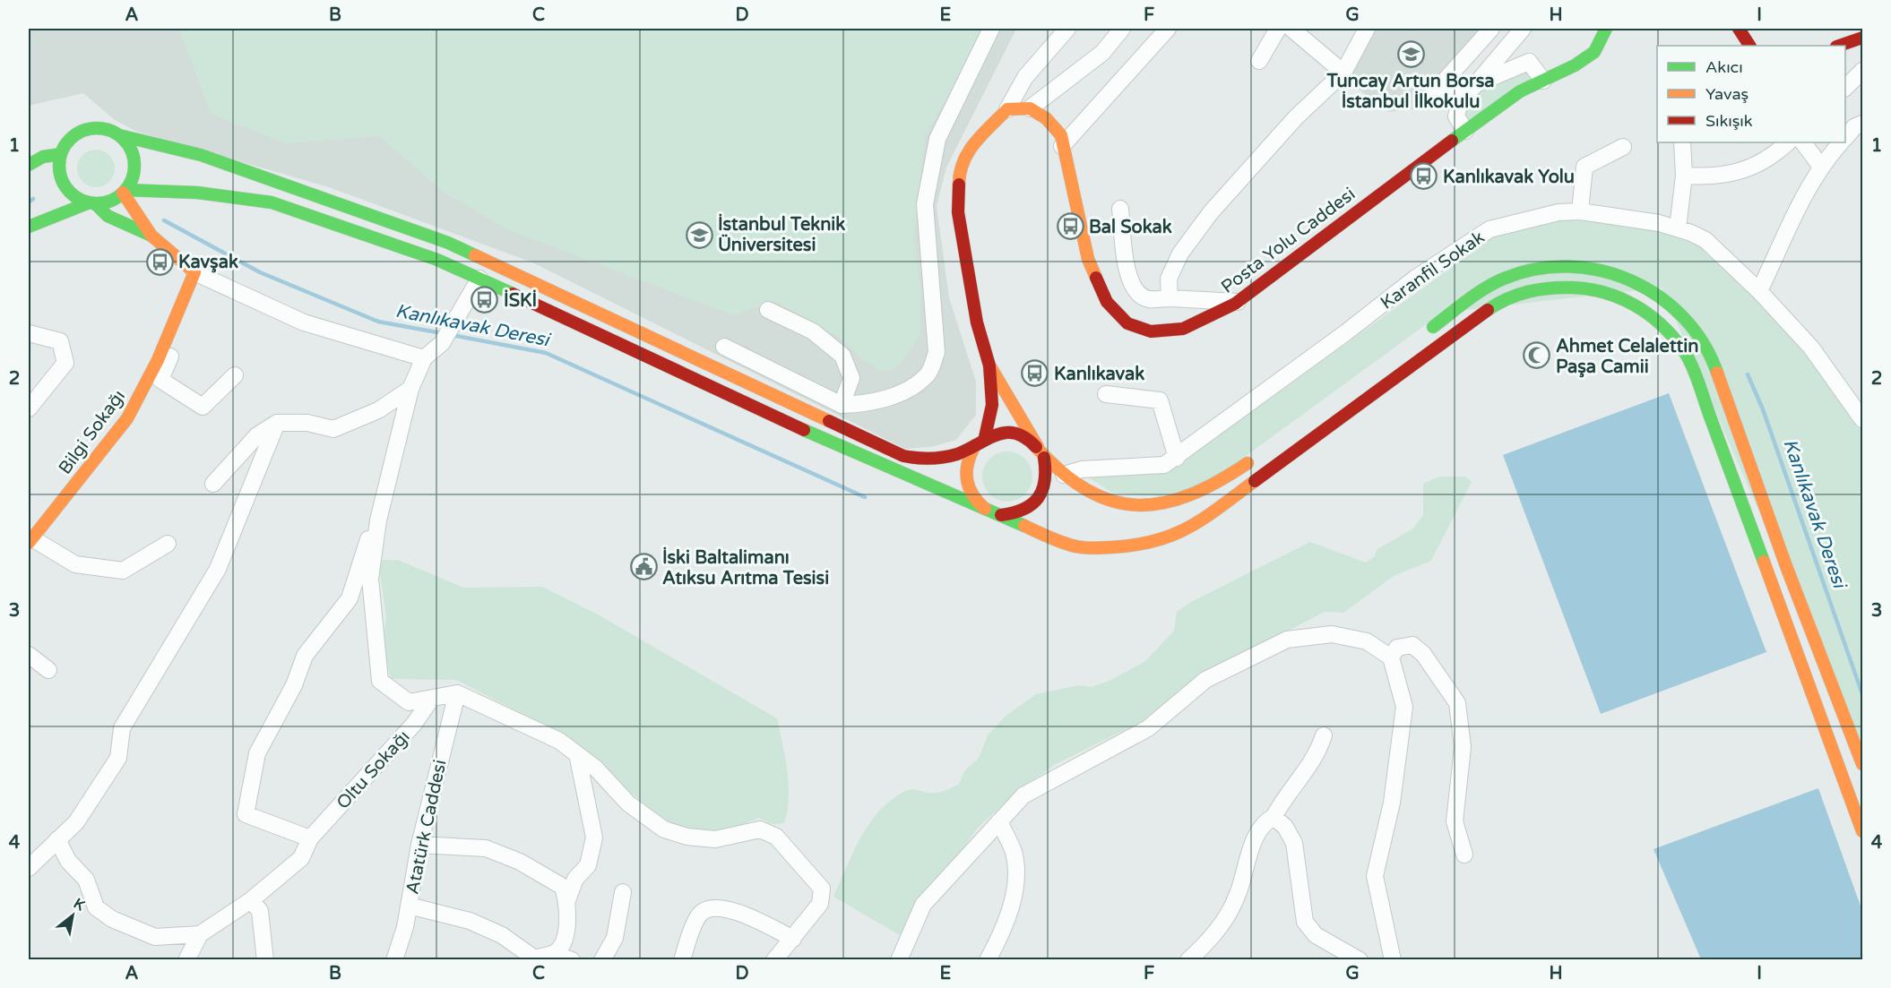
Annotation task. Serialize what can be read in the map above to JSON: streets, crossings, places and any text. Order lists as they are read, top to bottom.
{
  "streets": {
    "main road": ["Posta Yolu Caddesi", "Bilgi Sokağı"],
    "street": ["Karanfil Sokak", "Oltu Sokağı", "Atatürk Caddesi"]
  },
  "water": ["Kanlıkavak Deresi"],
  "places": {
    "school or university": ["Tuncay Artun Borsa İstanbul İlkokulu", "İstanbul Teknik Üniversitesi"],
    "bus stop": [
      "Kanlıkavak Yolu",
      "Bal Sokak",
      "Kavşak",
      "İSKİ",
      "Kanlıkavak"
    ],
    "mosque": ["Ahmet Celalettin Paşa Camii"],
    "public building": ["İski Baltalimanı Atıksu Arıtma Tesisi"]
  },
  "legend": ["Akıcı", "Yavaş", "Sıkışık"],
  "north": "top right",
  "grid": {
    "columns": [
      "A",
      "B",
      "C",
      "D",
      "E",
      "F",
      "G",
      "H",
      "I"
    ],
    "rows": [
      "1",
      "2",
      "3",
      "4"
    ]
  }
}
